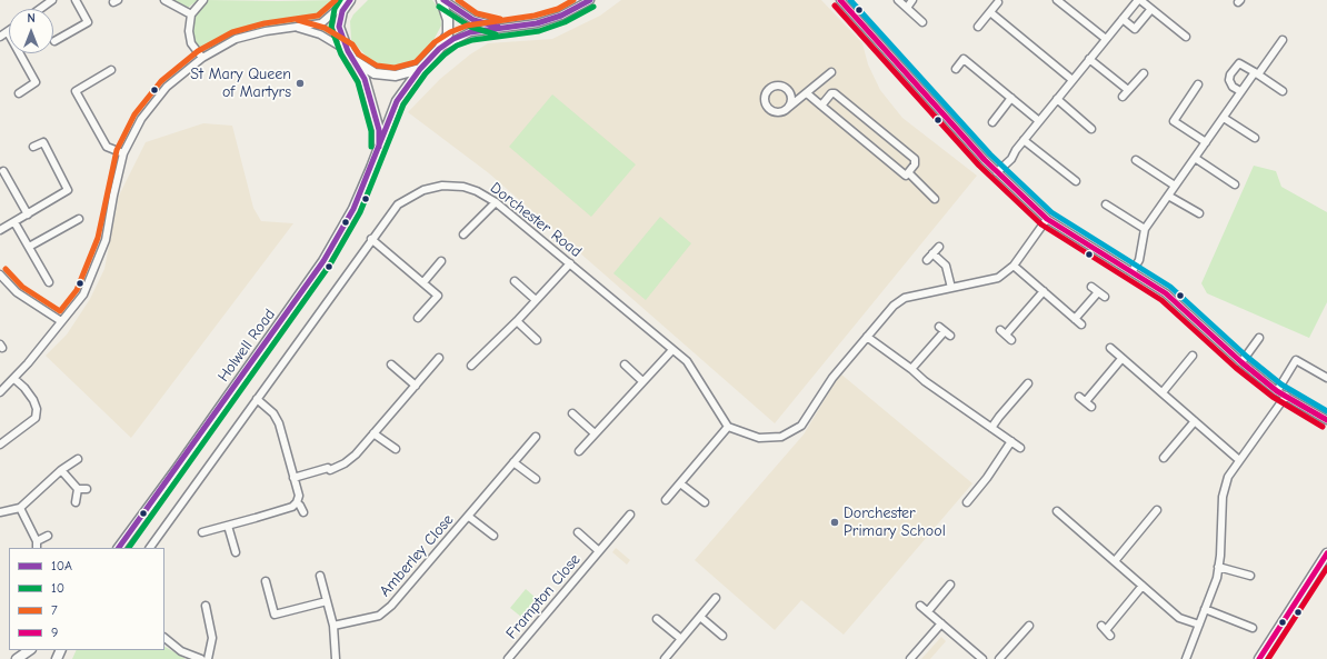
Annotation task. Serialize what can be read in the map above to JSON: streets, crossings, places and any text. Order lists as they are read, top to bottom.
{
  "streets": {
    "street": [
      "Dorchester Road",
      "Holwell Road",
      "Amberley Close",
      "Frampton Close"
    ]
  },
  "places": ["St Mary Queen of Martyrs", "Dorchester Primary School"],
  "lines": [
    "transit line 10A",
    "transit line 10",
    "transit line 7",
    "transit line 9"
  ],
  "legend": [
    "10A",
    "10",
    "7",
    "9"
  ],
  "north": "top"
}
